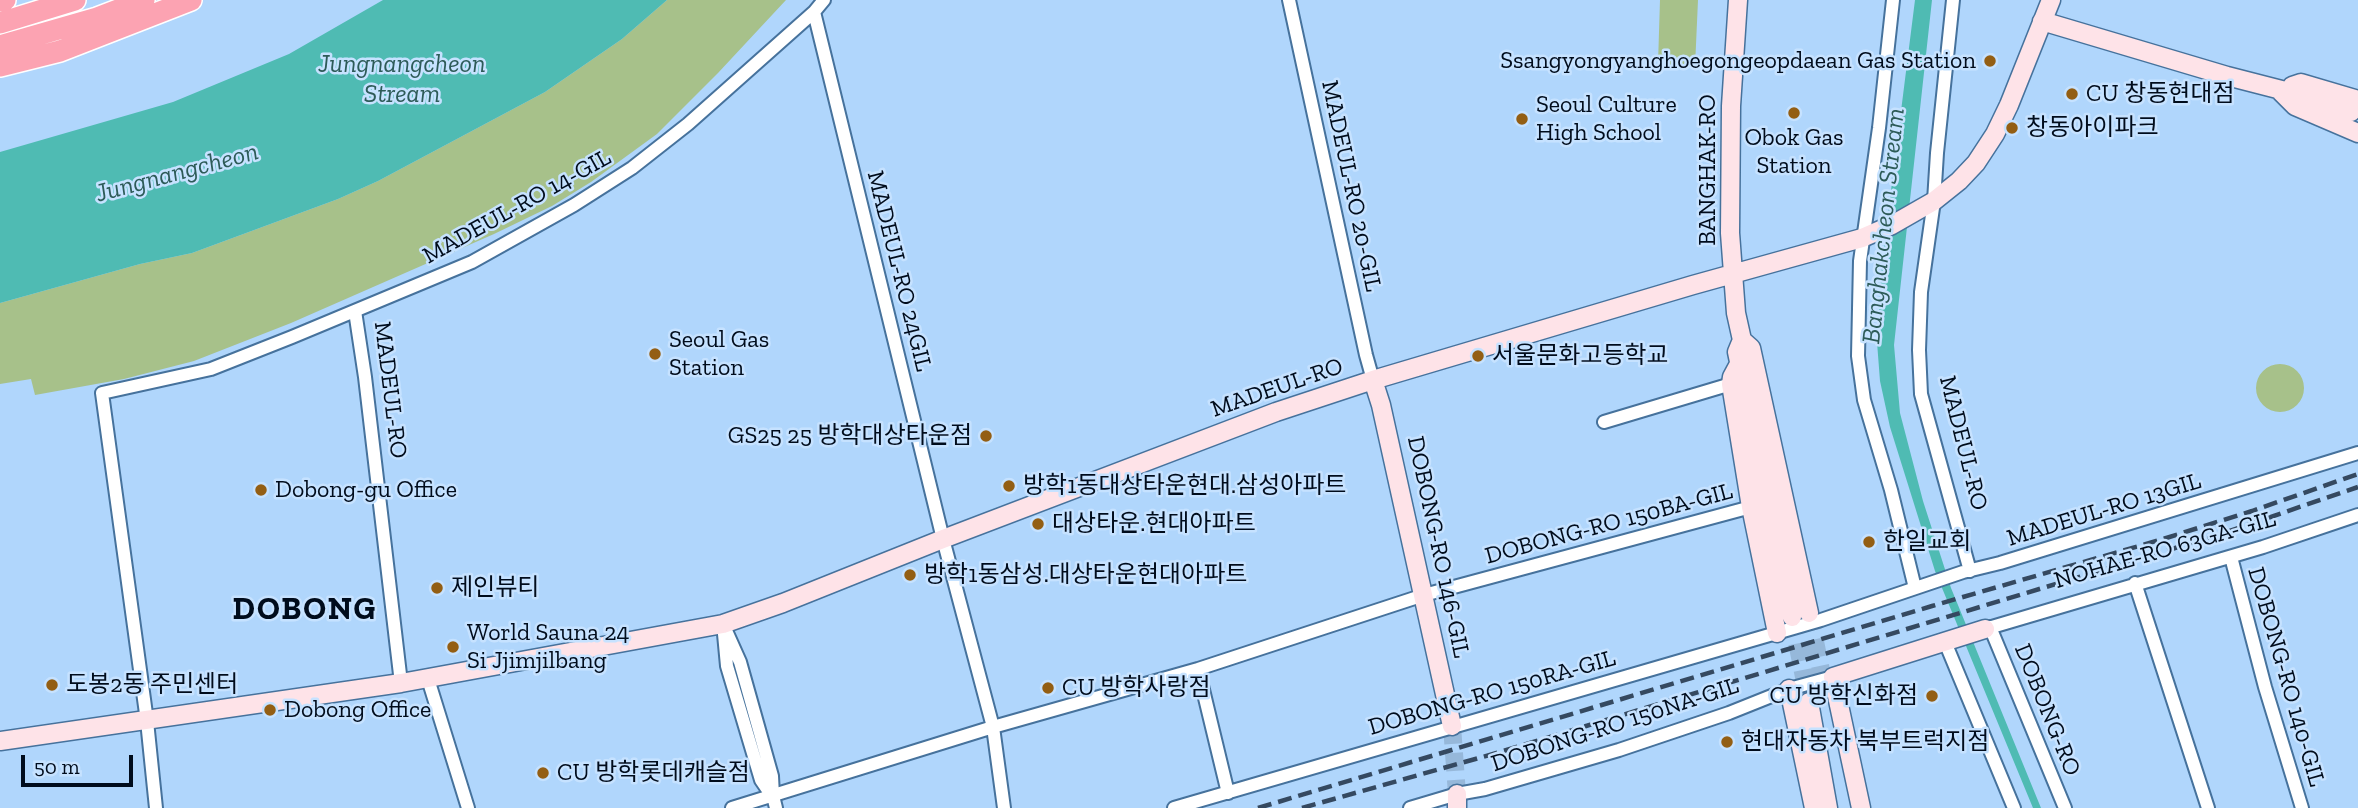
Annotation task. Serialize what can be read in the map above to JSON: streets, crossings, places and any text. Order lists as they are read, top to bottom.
{
  "streets": {
    "street": [
      "BANGHAK-RO",
      "MADEUL-RO 20-GIL",
      "MADEUL-RO 14-GIL",
      "MADEUL-RO 24GIL",
      "MADEUL-RO",
      "MADEUL-RO 13GIL",
      "DOBONG-RO 150BA-GIL",
      "DOBONG-RO 146-GIL",
      "NOHAE-RO 63GA-GIL",
      "DOBONG-RO 140-GIL",
      "DOBONG-RO 150RA-GIL",
      "DOBONG-RO",
      "DOBONG-RO 150NA-GIL"
    ]
  },
  "crossings": [
    ["BANGHAK-RO", "MADEUL-RO"],
    ["BANGHAK-RO", "MADEUL-RO 13GIL"],
    ["BANGHAK-RO", "DOBONG-RO 150RA-GIL"],
    ["MADEUL-RO 20-GIL", "MADEUL-RO"],
    ["MADEUL-RO 20-GIL", "DOBONG-RO 146-GIL"],
    ["MADEUL-RO 14-GIL", "MADEUL-RO 24GIL"],
    ["MADEUL-RO 14-GIL", "MADEUL-RO"],
    ["MADEUL-RO 24GIL", "MADEUL-RO"],
    ["MADEUL-RO 24GIL", "DOBONG-RO 150BA-GIL"],
    ["MADEUL-RO", "MADEUL-RO 13GIL"],
    ["MADEUL-RO", "DOBONG-RO 146-GIL"],
    ["MADEUL-RO 13GIL", "DOBONG-RO 150RA-GIL"],
    ["DOBONG-RO 150BA-GIL", "DOBONG-RO 146-GIL"],
    ["DOBONG-RO 146-GIL", "DOBONG-RO 150RA-GIL"],
    ["NOHAE-RO 63GA-GIL", "DOBONG-RO 140-GIL"],
    ["NOHAE-RO 63GA-GIL", "DOBONG-RO"]
  ],
  "districts": ["DOBONG"],
  "water": ["Jungnangcheon Stream", "Jungnangcheon", "Banghakcheon Stream"],
  "places": [
    "Ssangyongyanghoegongeopdaean Gas Station",
    "CU 창동현대점",
    "Obok Gas Station",
    "Seoul Culture High School",
    "창동아이파크",
    "Seoul Gas Station",
    "서울문화고등학교",
    "GS25 25 방학대상타운점",
    "방학1동대상타운현대.삼성아파트",
    "Dobong-gu Office",
    "대상타운.현대아파트",
    "한일교회",
    "방학1동삼성.대상타운현대아파트",
    "제인뷰티",
    "World Sauna 24 Si Jjimjilbang",
    "도봉2동 주민센터",
    "CU 방학사랑점",
    "CU 방학신화점",
    "Dobong Office",
    "현대자동차 북부트럭지점",
    "CU 방학롯데캐슬점"
  ],
  "scale_bar": "50 m"
}
